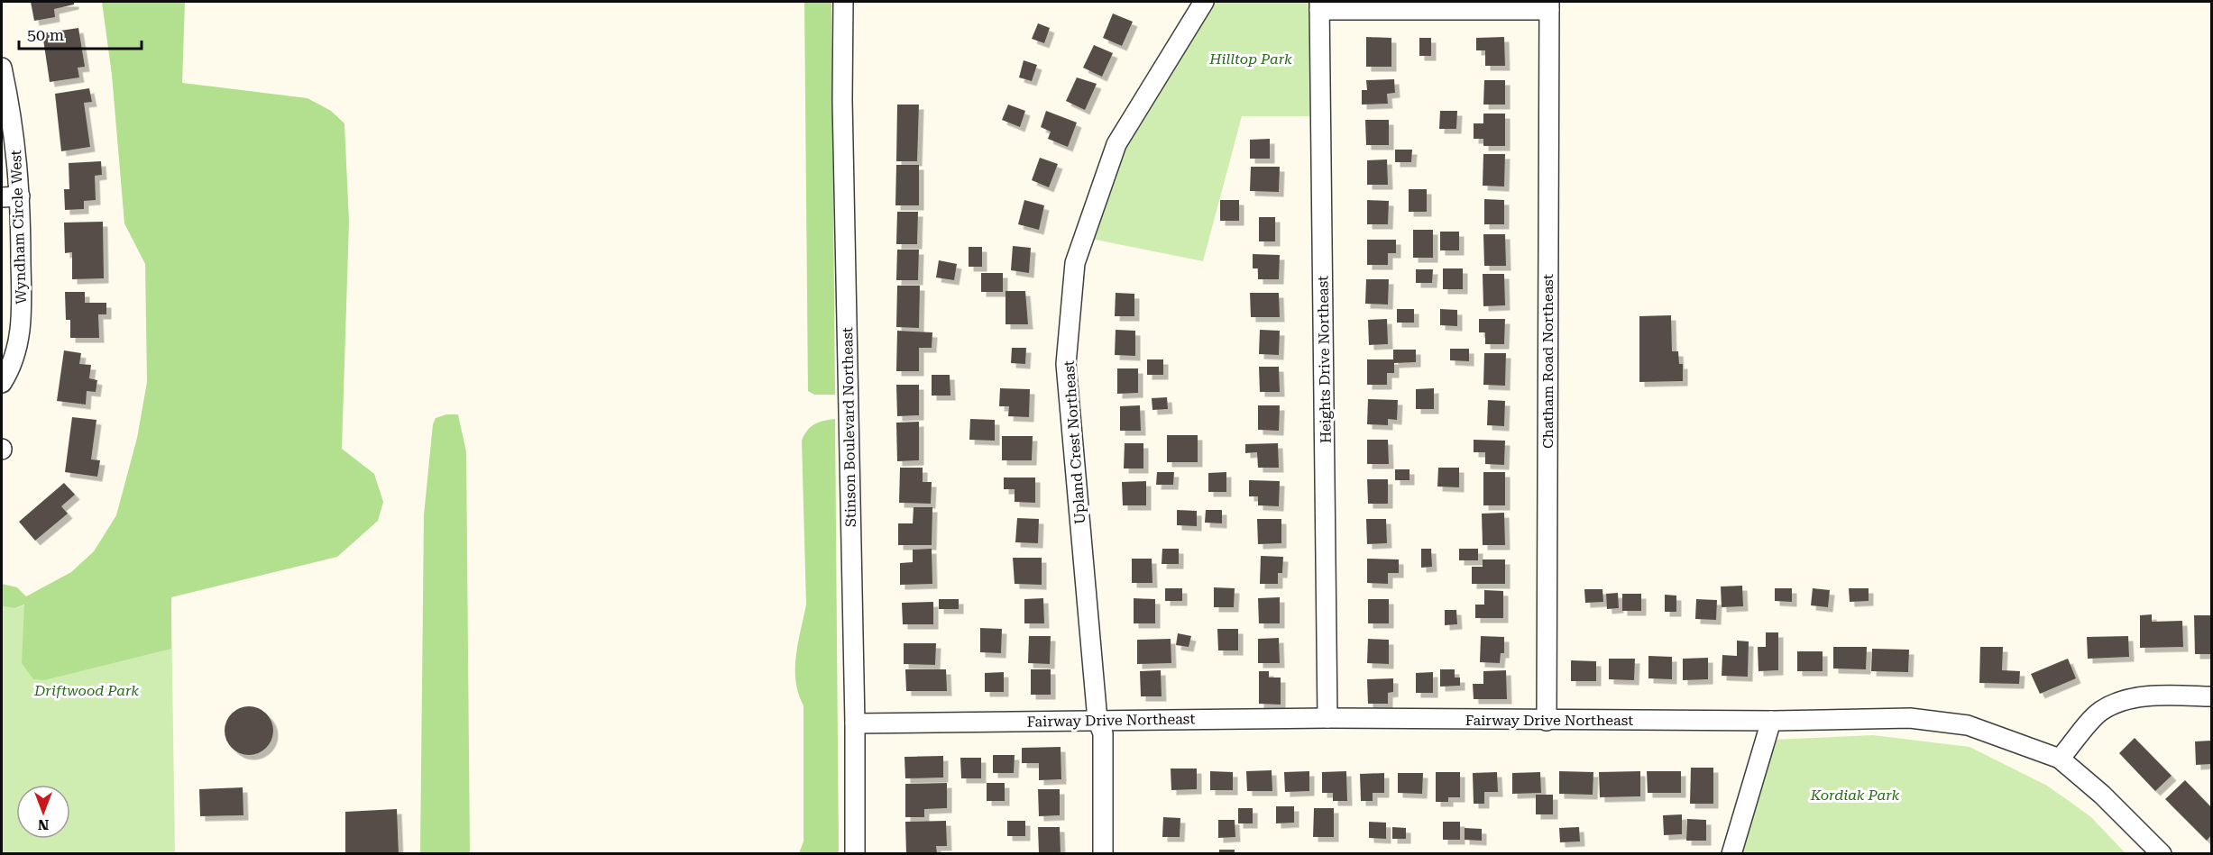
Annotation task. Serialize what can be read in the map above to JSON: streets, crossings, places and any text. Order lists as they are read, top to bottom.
{
  "streets": {
    "street": [
      "Wyndham Circle West",
      "Heights Drive Northeast",
      "Chatham Road Northeast",
      "Stinson Boulevard Northeast",
      "Upland Crest Northeast",
      "Fairway Drive Northeast"
    ]
  },
  "crossings": [
    ["Heights Drive Northeast", "Fairway Drive Northeast"],
    ["Chatham Road Northeast", "Fairway Drive Northeast"],
    ["Stinson Boulevard Northeast", "Fairway Drive Northeast"],
    ["Upland Crest Northeast", "Fairway Drive Northeast"]
  ],
  "parks": ["Hilltop Park", "Driftwood Park", "Kordiak Park"],
  "scale_bar": "50 m",
  "north": "bottom"
}
